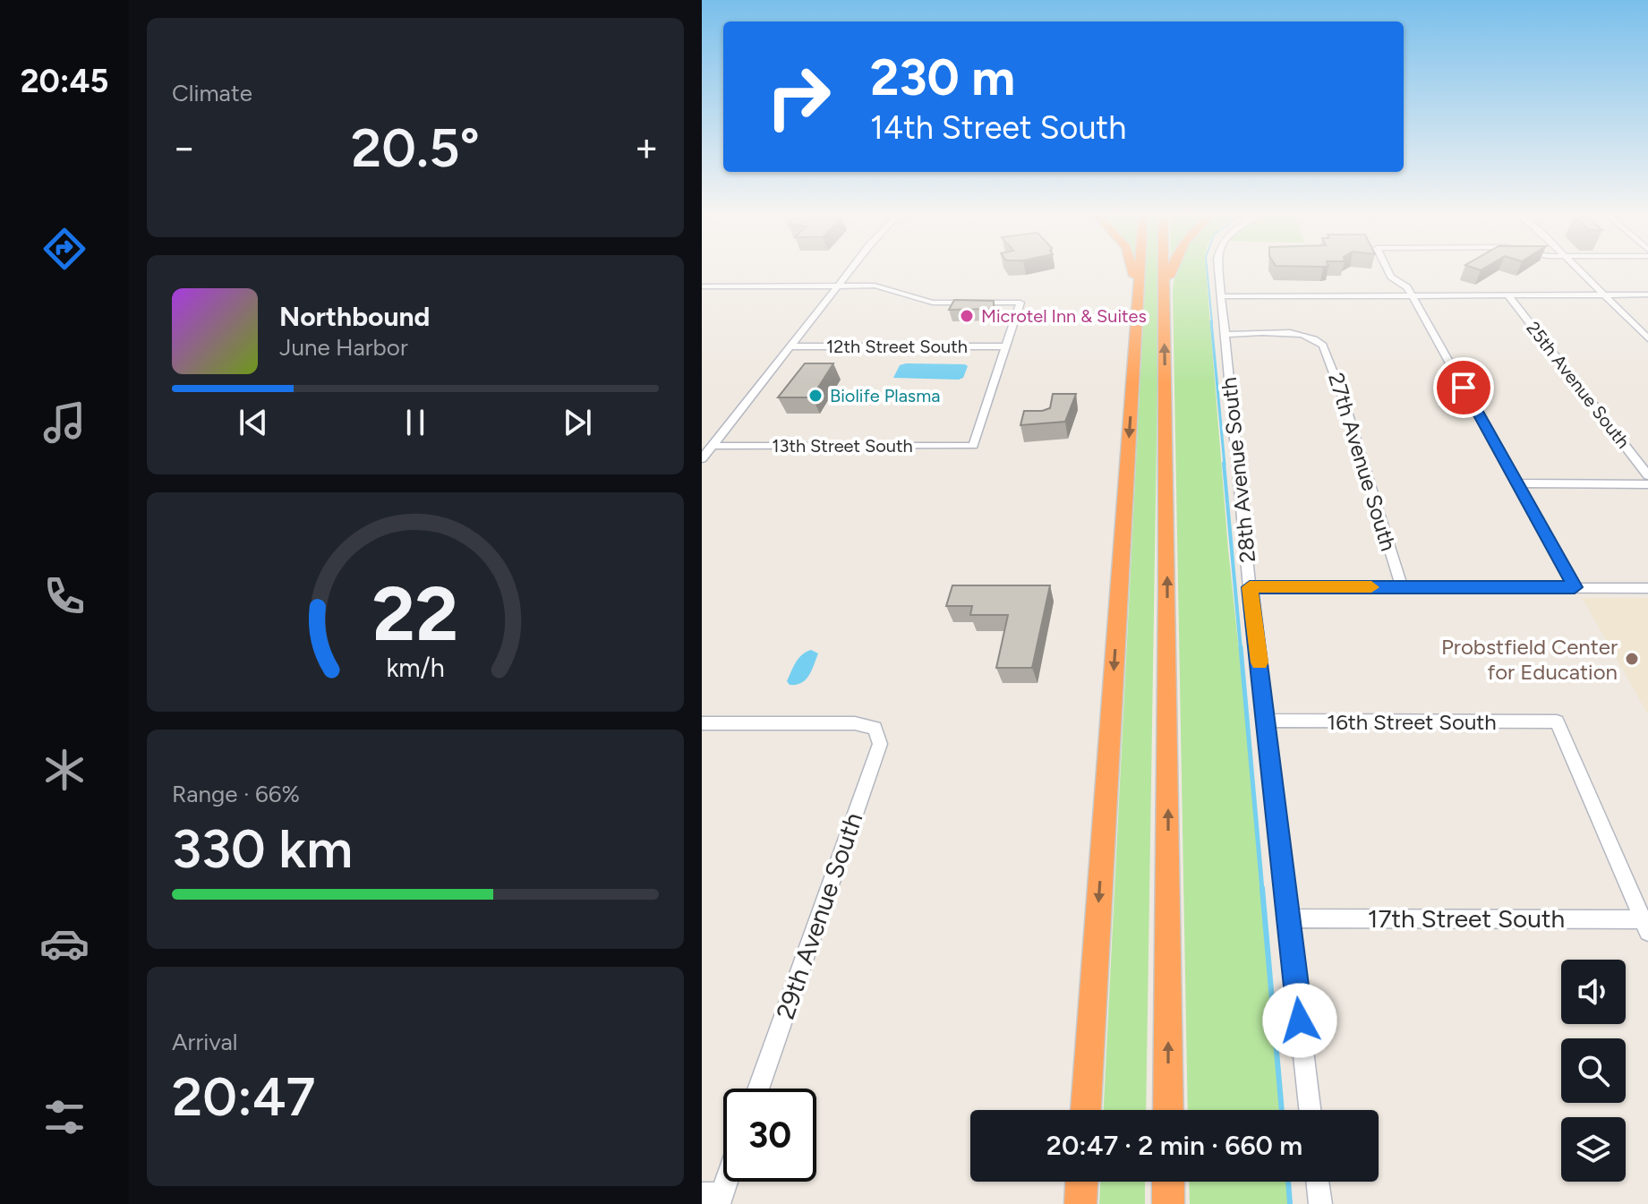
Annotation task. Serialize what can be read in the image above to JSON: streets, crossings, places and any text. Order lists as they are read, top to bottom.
{
  "streets": {
    "street": [
      "12th Street South",
      "25th Avenue South",
      "13th Street South",
      "27th Avenue South",
      "28th Avenue South",
      "16th Street South",
      "29th Avenue South",
      "17th Street South"
    ]
  },
  "crossings": [
    ["12th Street South", "13th Street South"],
    ["27th Avenue South", "28th Avenue South"],
    ["28th Avenue South", "16th Street South"],
    ["28th Avenue South", "17th Street South"],
    ["16th Street South", "17th Street South"]
  ],
  "places": ["Microtel Inn & Suites", "Biolife Plasma", "Probstfield Center for Education"],
  "page": {
    "tabs": "20:45",
    "tile": [
      "Climate",
      ["Range · 66%", "330 km"],
      ["Arrival", "20:47"]
    ],
    "turn": ["230 m", "14th Street South"],
    "heat": ["−", "20.5°", "+"],
    "song": ["Northbound", "June Harbor"],
    "limit": "30",
    "trip": "20:47 · 2 min · 660 m",
    "gauge": ["22", "km/h"]
  }
}
